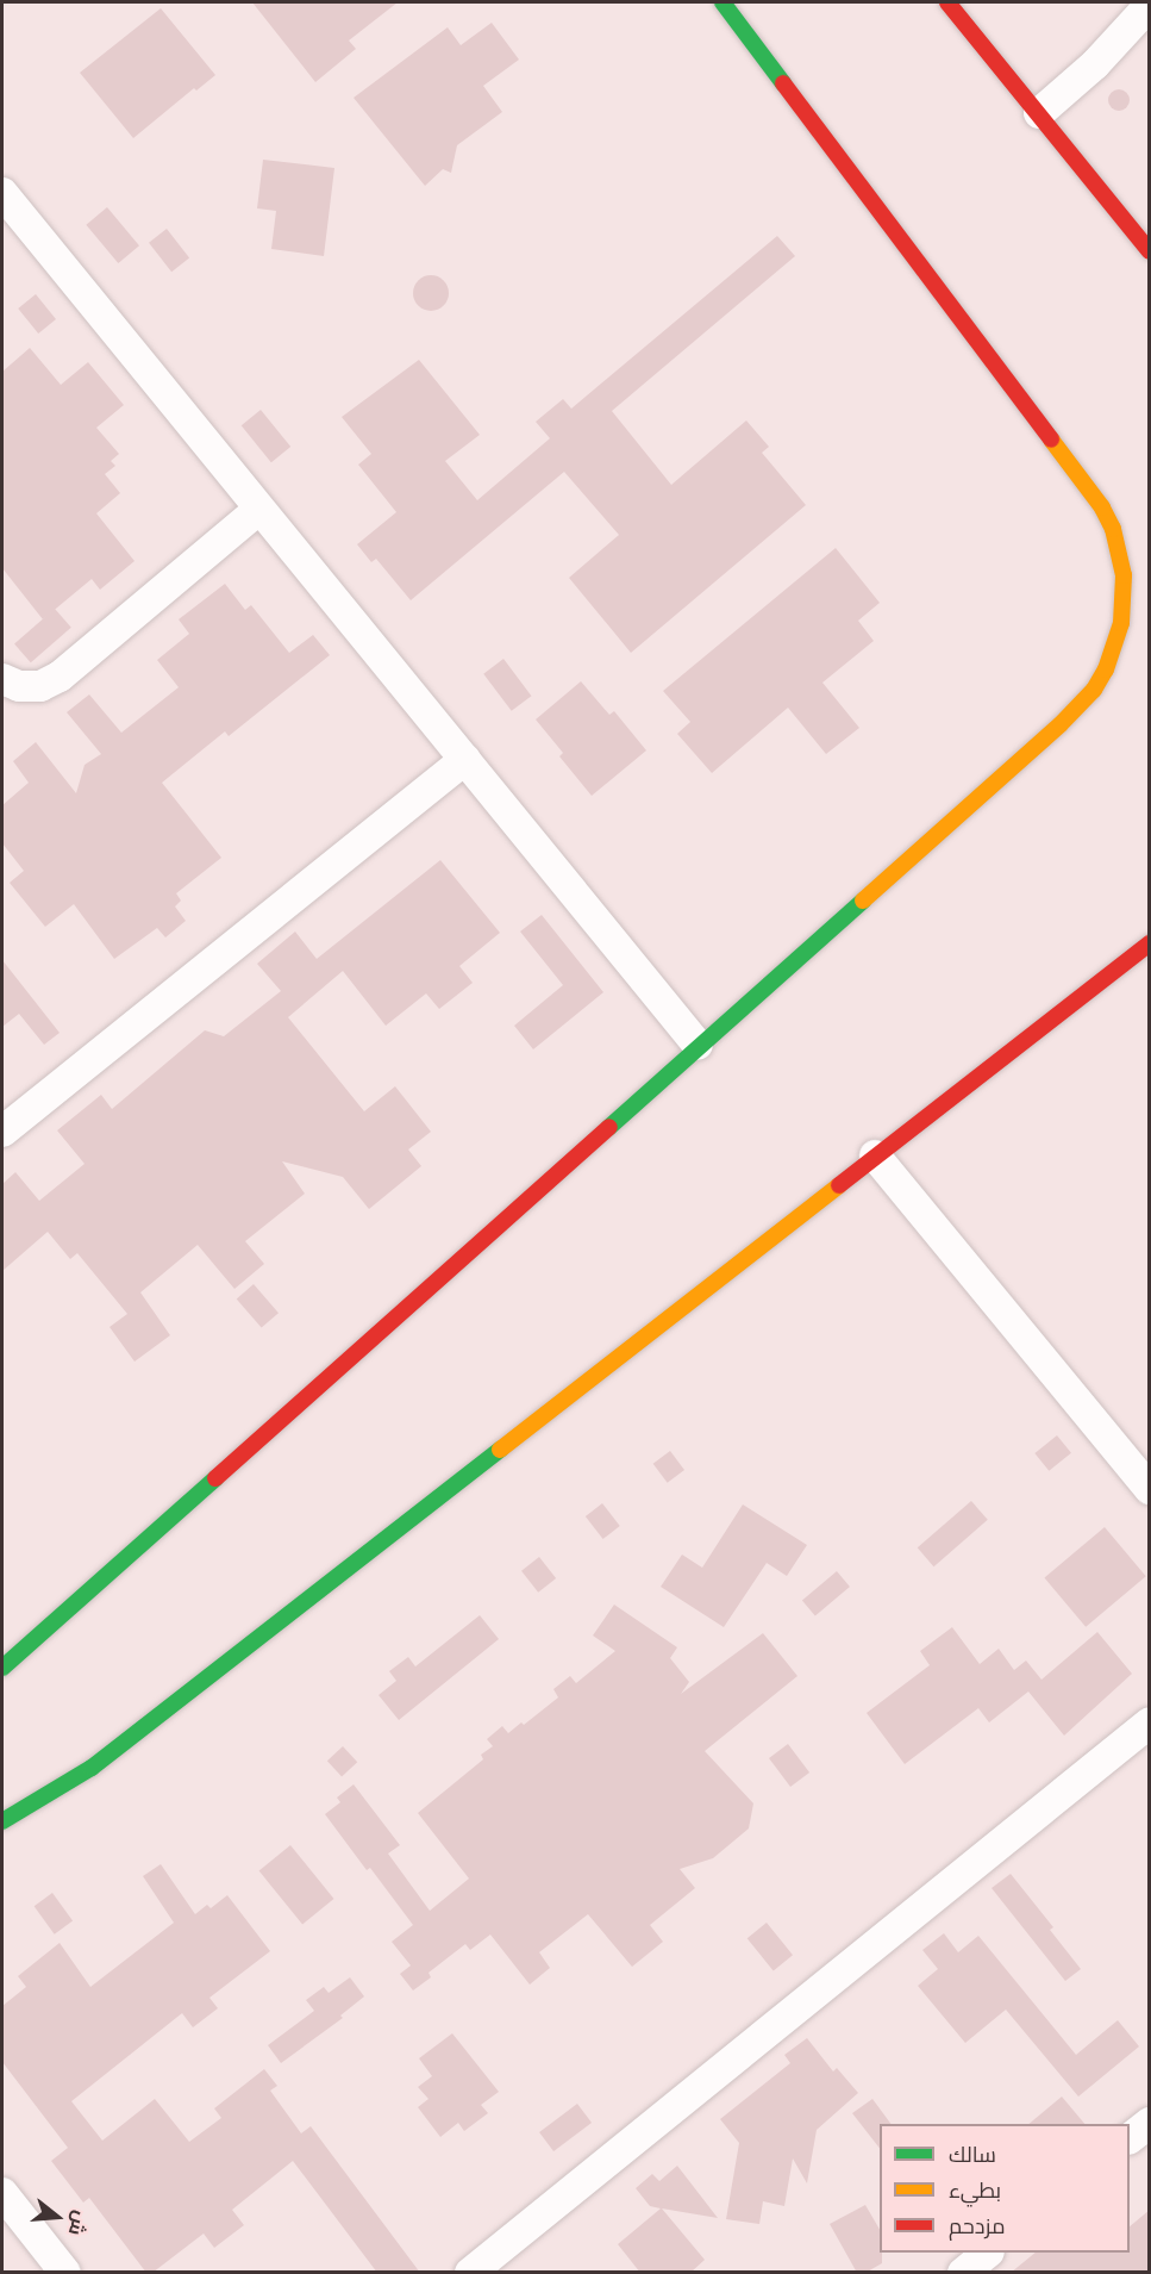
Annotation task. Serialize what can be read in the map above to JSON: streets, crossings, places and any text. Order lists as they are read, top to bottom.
{
  "legend": ["سالك", "بطيء", "مزدحم"],
  "north": "right"
}
